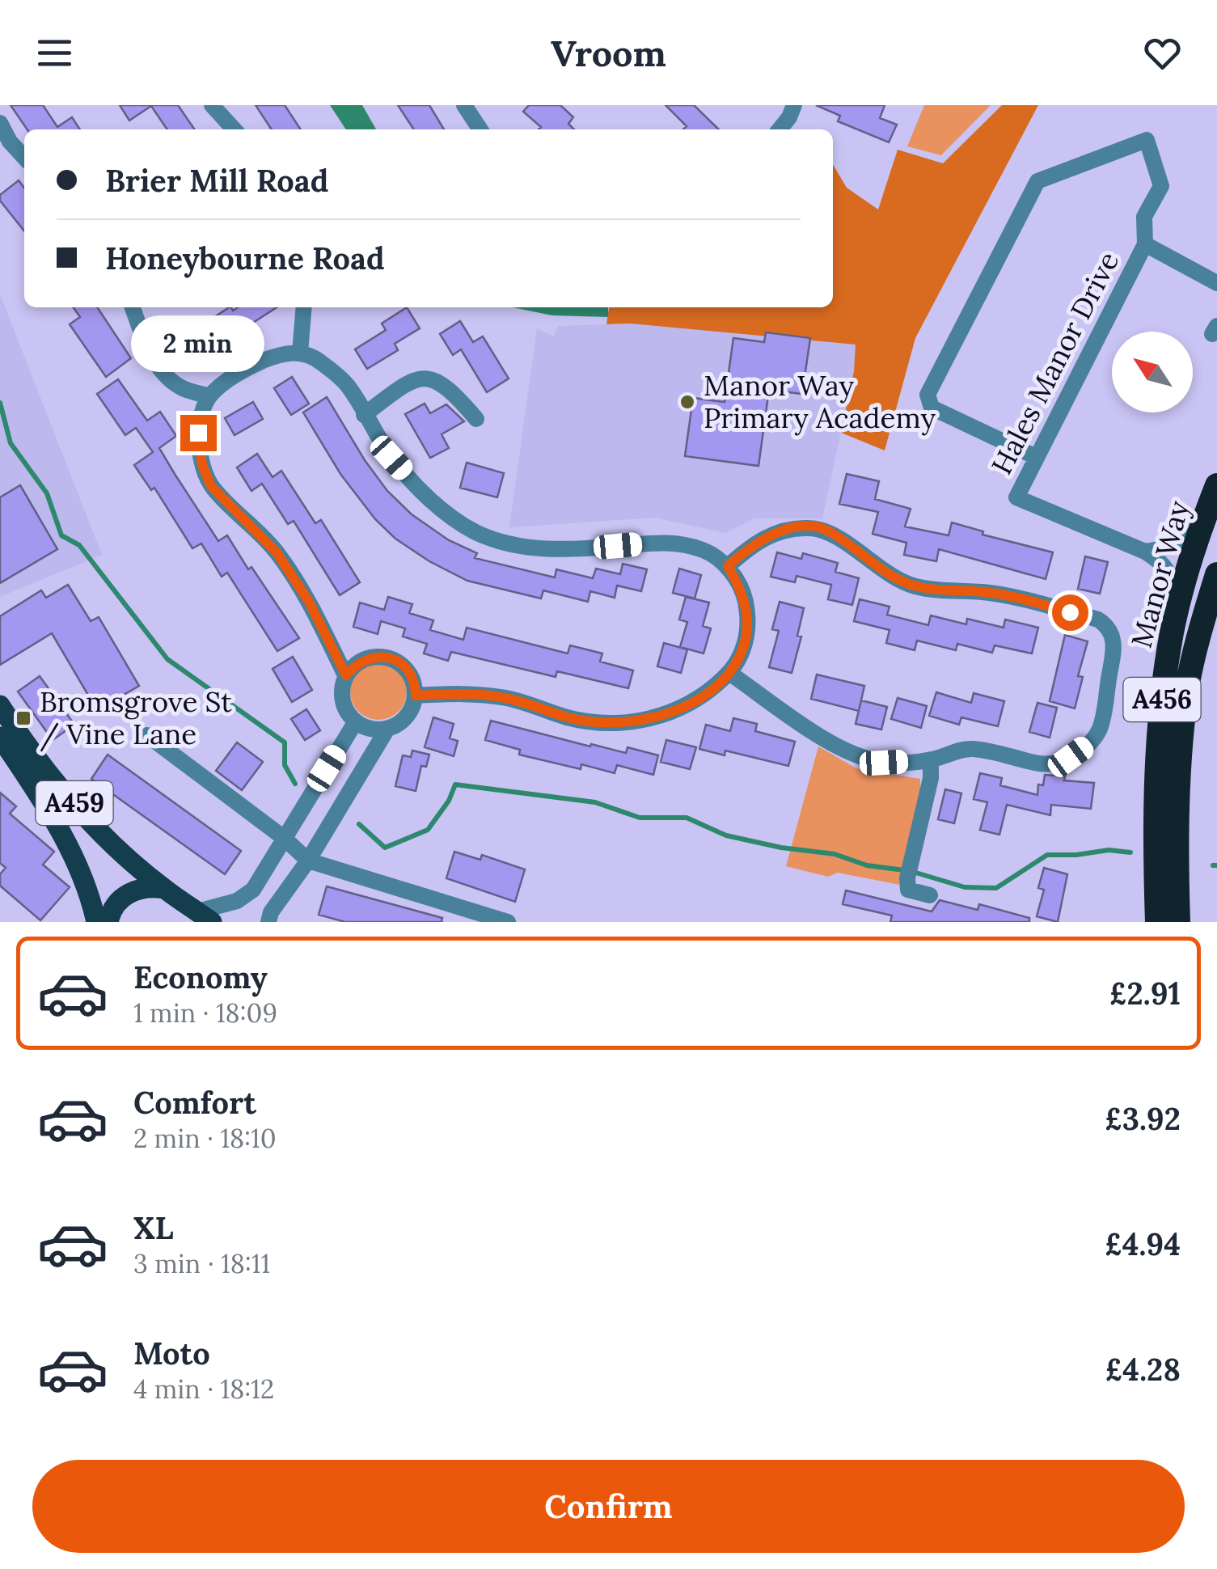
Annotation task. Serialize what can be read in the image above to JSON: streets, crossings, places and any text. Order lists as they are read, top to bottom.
{
  "streets": {
    "highway": ["Manor Way", "A456"],
    "main road": ["A459"],
    "street": ["Hales Manor Drive"]
  },
  "crossings": [
    ["Hales Manor Drive", "Manor Way"]
  ],
  "places": {
    "other": ["Manor Way Primary Academy"],
    "transit": ["Bromsgrove St / Vine Lane"]
  },
  "north": "top left",
  "page": {
    "header": "Vroom",
    "banner": ["Brier Mill Road", "Honeybourne Road"],
    "bubble": "2 min",
    "list": [
      {
        "name": "Economy",
        "note": "1 min · 18:09",
        "value": "£2.91"
      },
      {
        "name": "Comfort",
        "note": "2 min · 18:10",
        "value": "£3.92"
      },
      {
        "name": "XL",
        "note": "3 min · 18:11",
        "value": "£4.94"
      },
      {
        "name": "Moto",
        "note": "4 min · 18:12",
        "value": "£4.28"
      }
    ],
    "buttons": "Confirm"
  }
}
